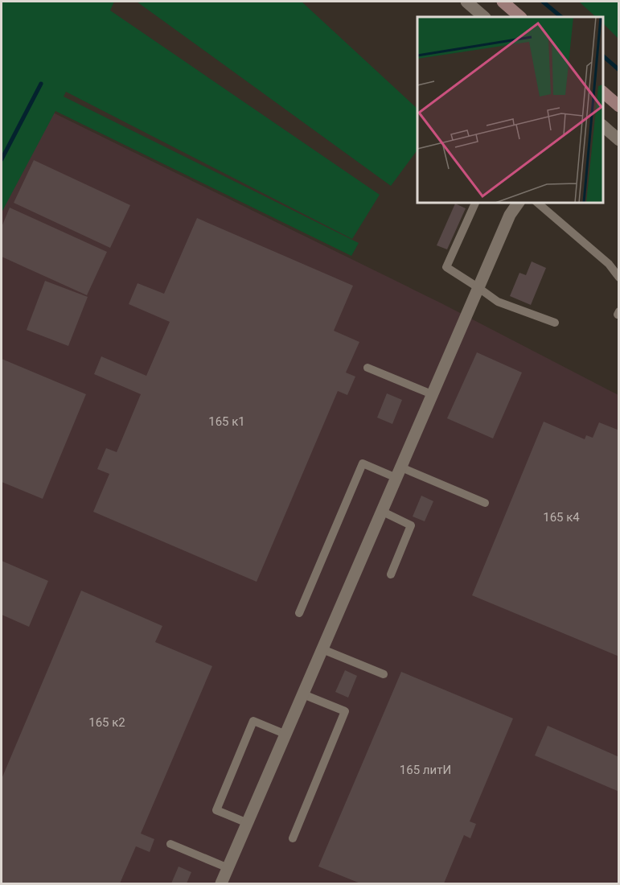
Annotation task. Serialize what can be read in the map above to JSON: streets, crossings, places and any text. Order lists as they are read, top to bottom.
{
  "house_numbers": [
    "165 к1",
    "165 к4",
    "165 к2",
    "165 литИ"
  ]
}
